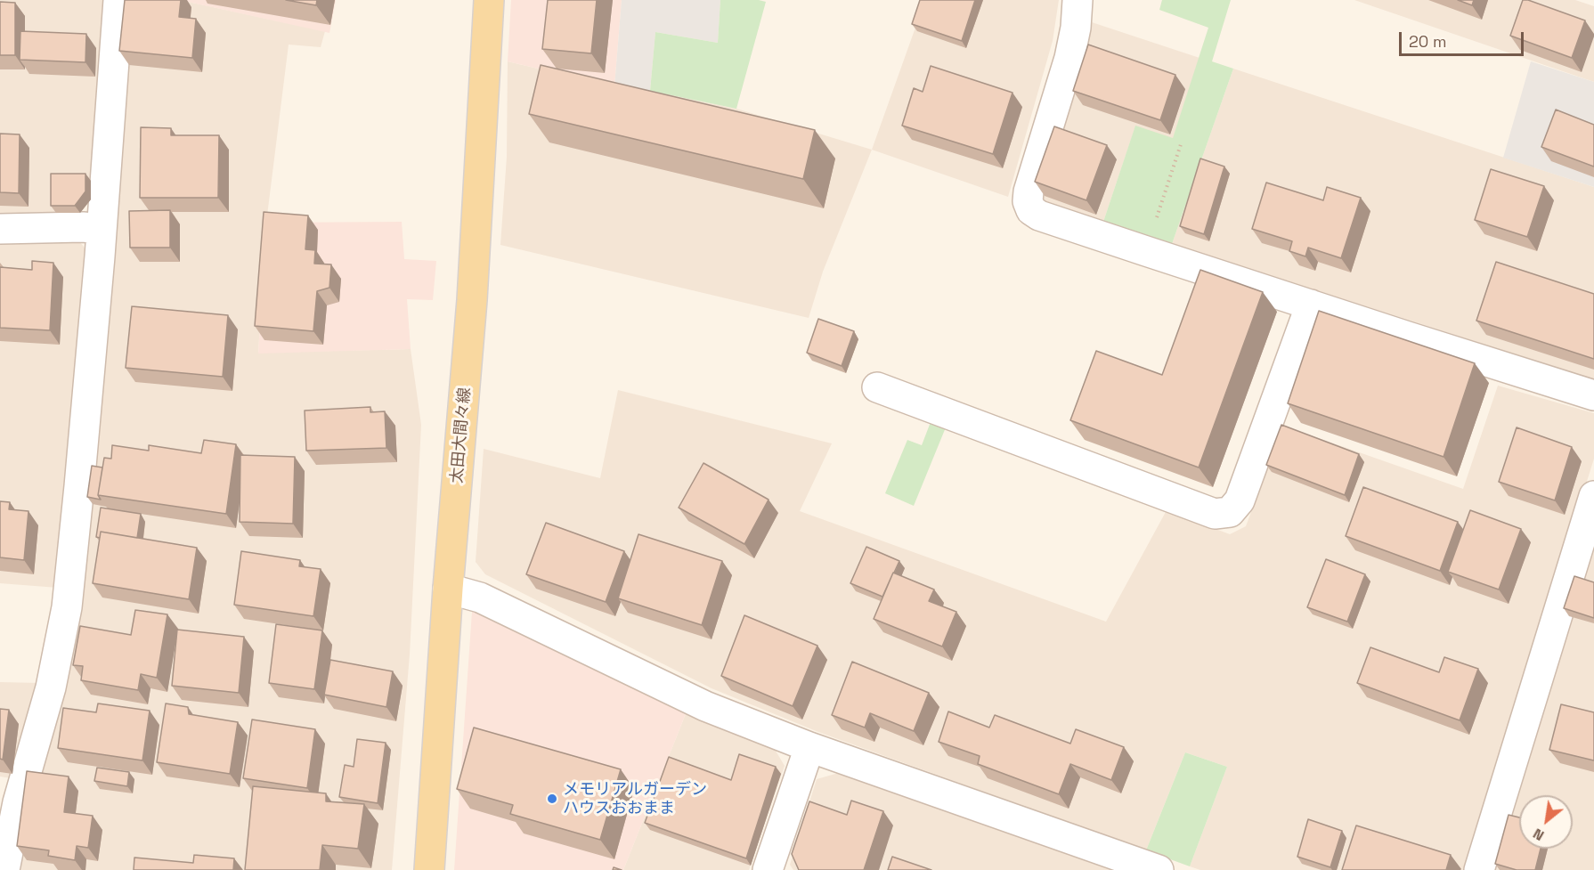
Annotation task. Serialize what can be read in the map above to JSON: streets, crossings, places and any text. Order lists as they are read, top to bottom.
{
  "streets": {
    "main road": ["太田大間々線"]
  },
  "places": ["メモリアルガーデン ハウスおおまま"],
  "scale_bar": "20 m",
  "north": "bottom left"
}
